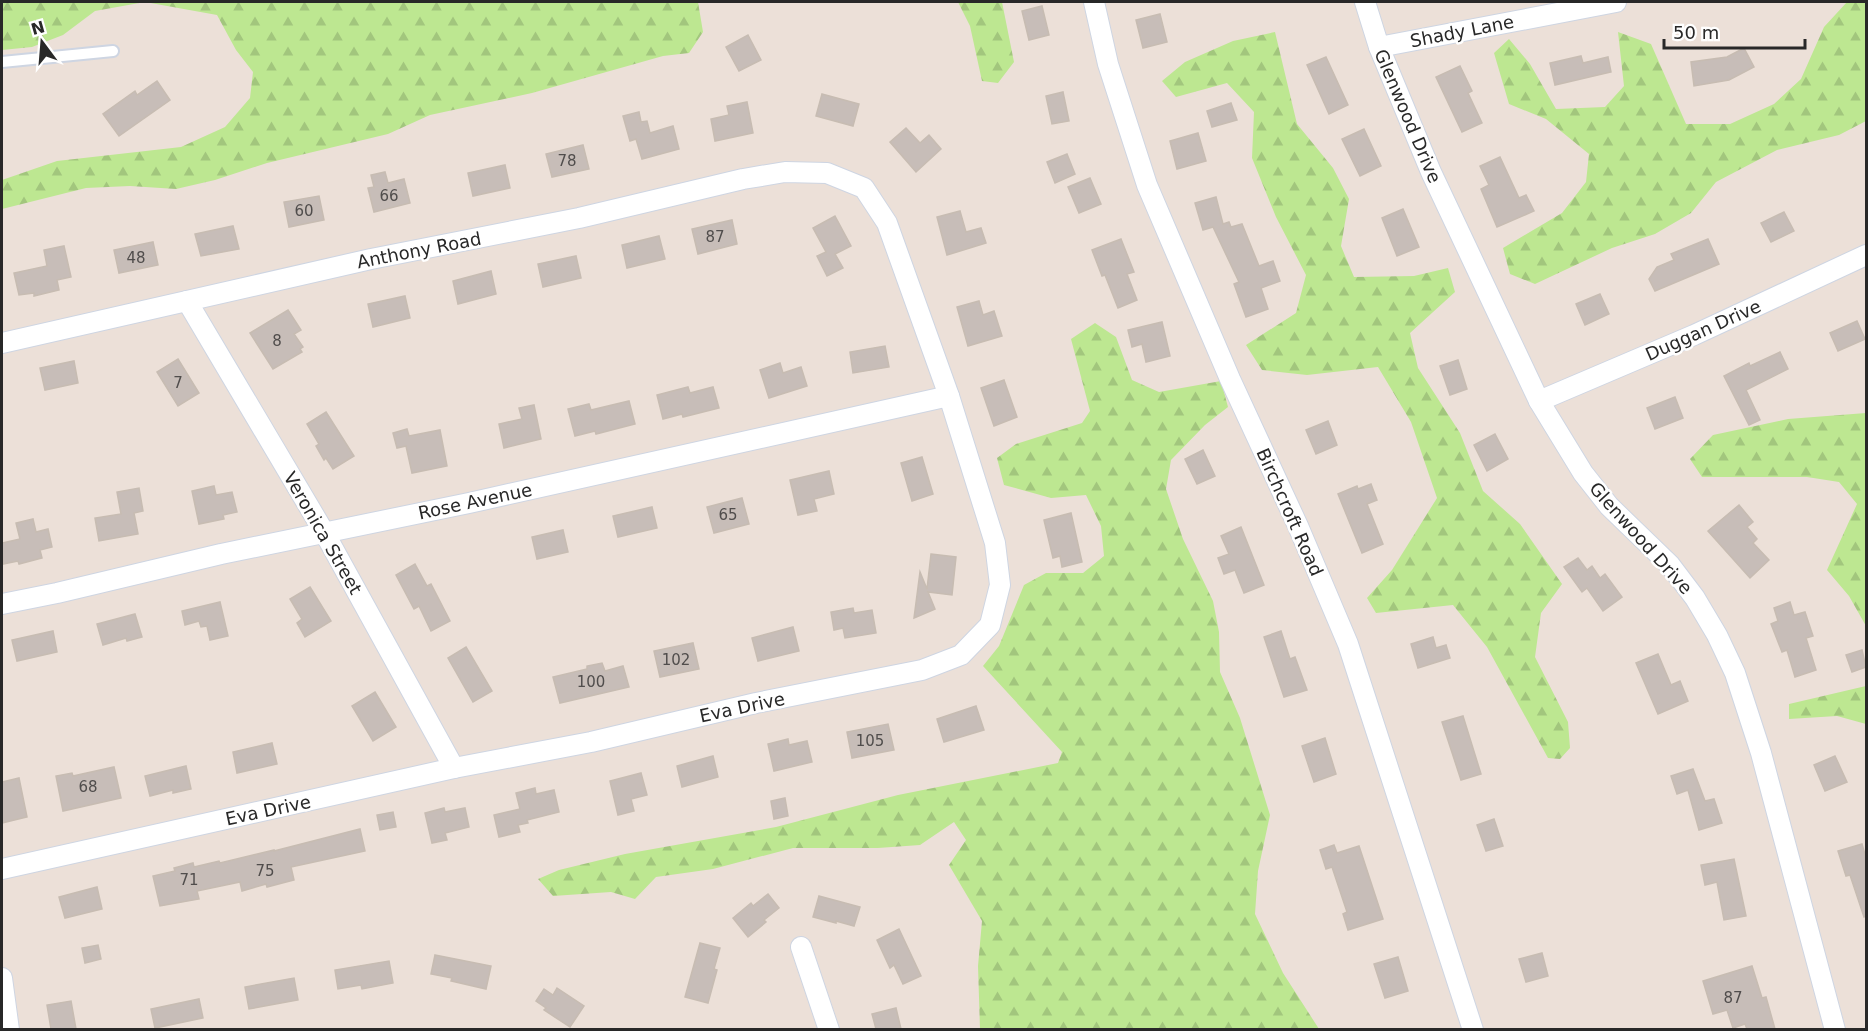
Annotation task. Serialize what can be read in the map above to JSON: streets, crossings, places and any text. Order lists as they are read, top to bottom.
{
  "streets": {
    "street": [
      "Shady Lane",
      "Glenwood Drive",
      "Anthony Road",
      "Duggan Drive",
      "Rose Avenue",
      "Birchcroft Road",
      "Veronica Street",
      "Eva Drive"
    ]
  },
  "crossings": [
    ["Shady Lane", "Glenwood Drive"],
    ["Glenwood Drive", "Duggan Drive"],
    ["Anthony Road", "Veronica Street"],
    ["Anthony Road", "Eva Drive"],
    ["Rose Avenue", "Veronica Street"],
    ["Rose Avenue", "Eva Drive"],
    ["Veronica Street", "Eva Drive"]
  ],
  "house_numbers": [
    "78",
    "66",
    "60",
    "87",
    "48",
    "8",
    "7",
    "65",
    "102",
    "100",
    "105",
    "68",
    "75",
    "71",
    "87"
  ],
  "scale_bar": "50 m",
  "north": "top"
}
